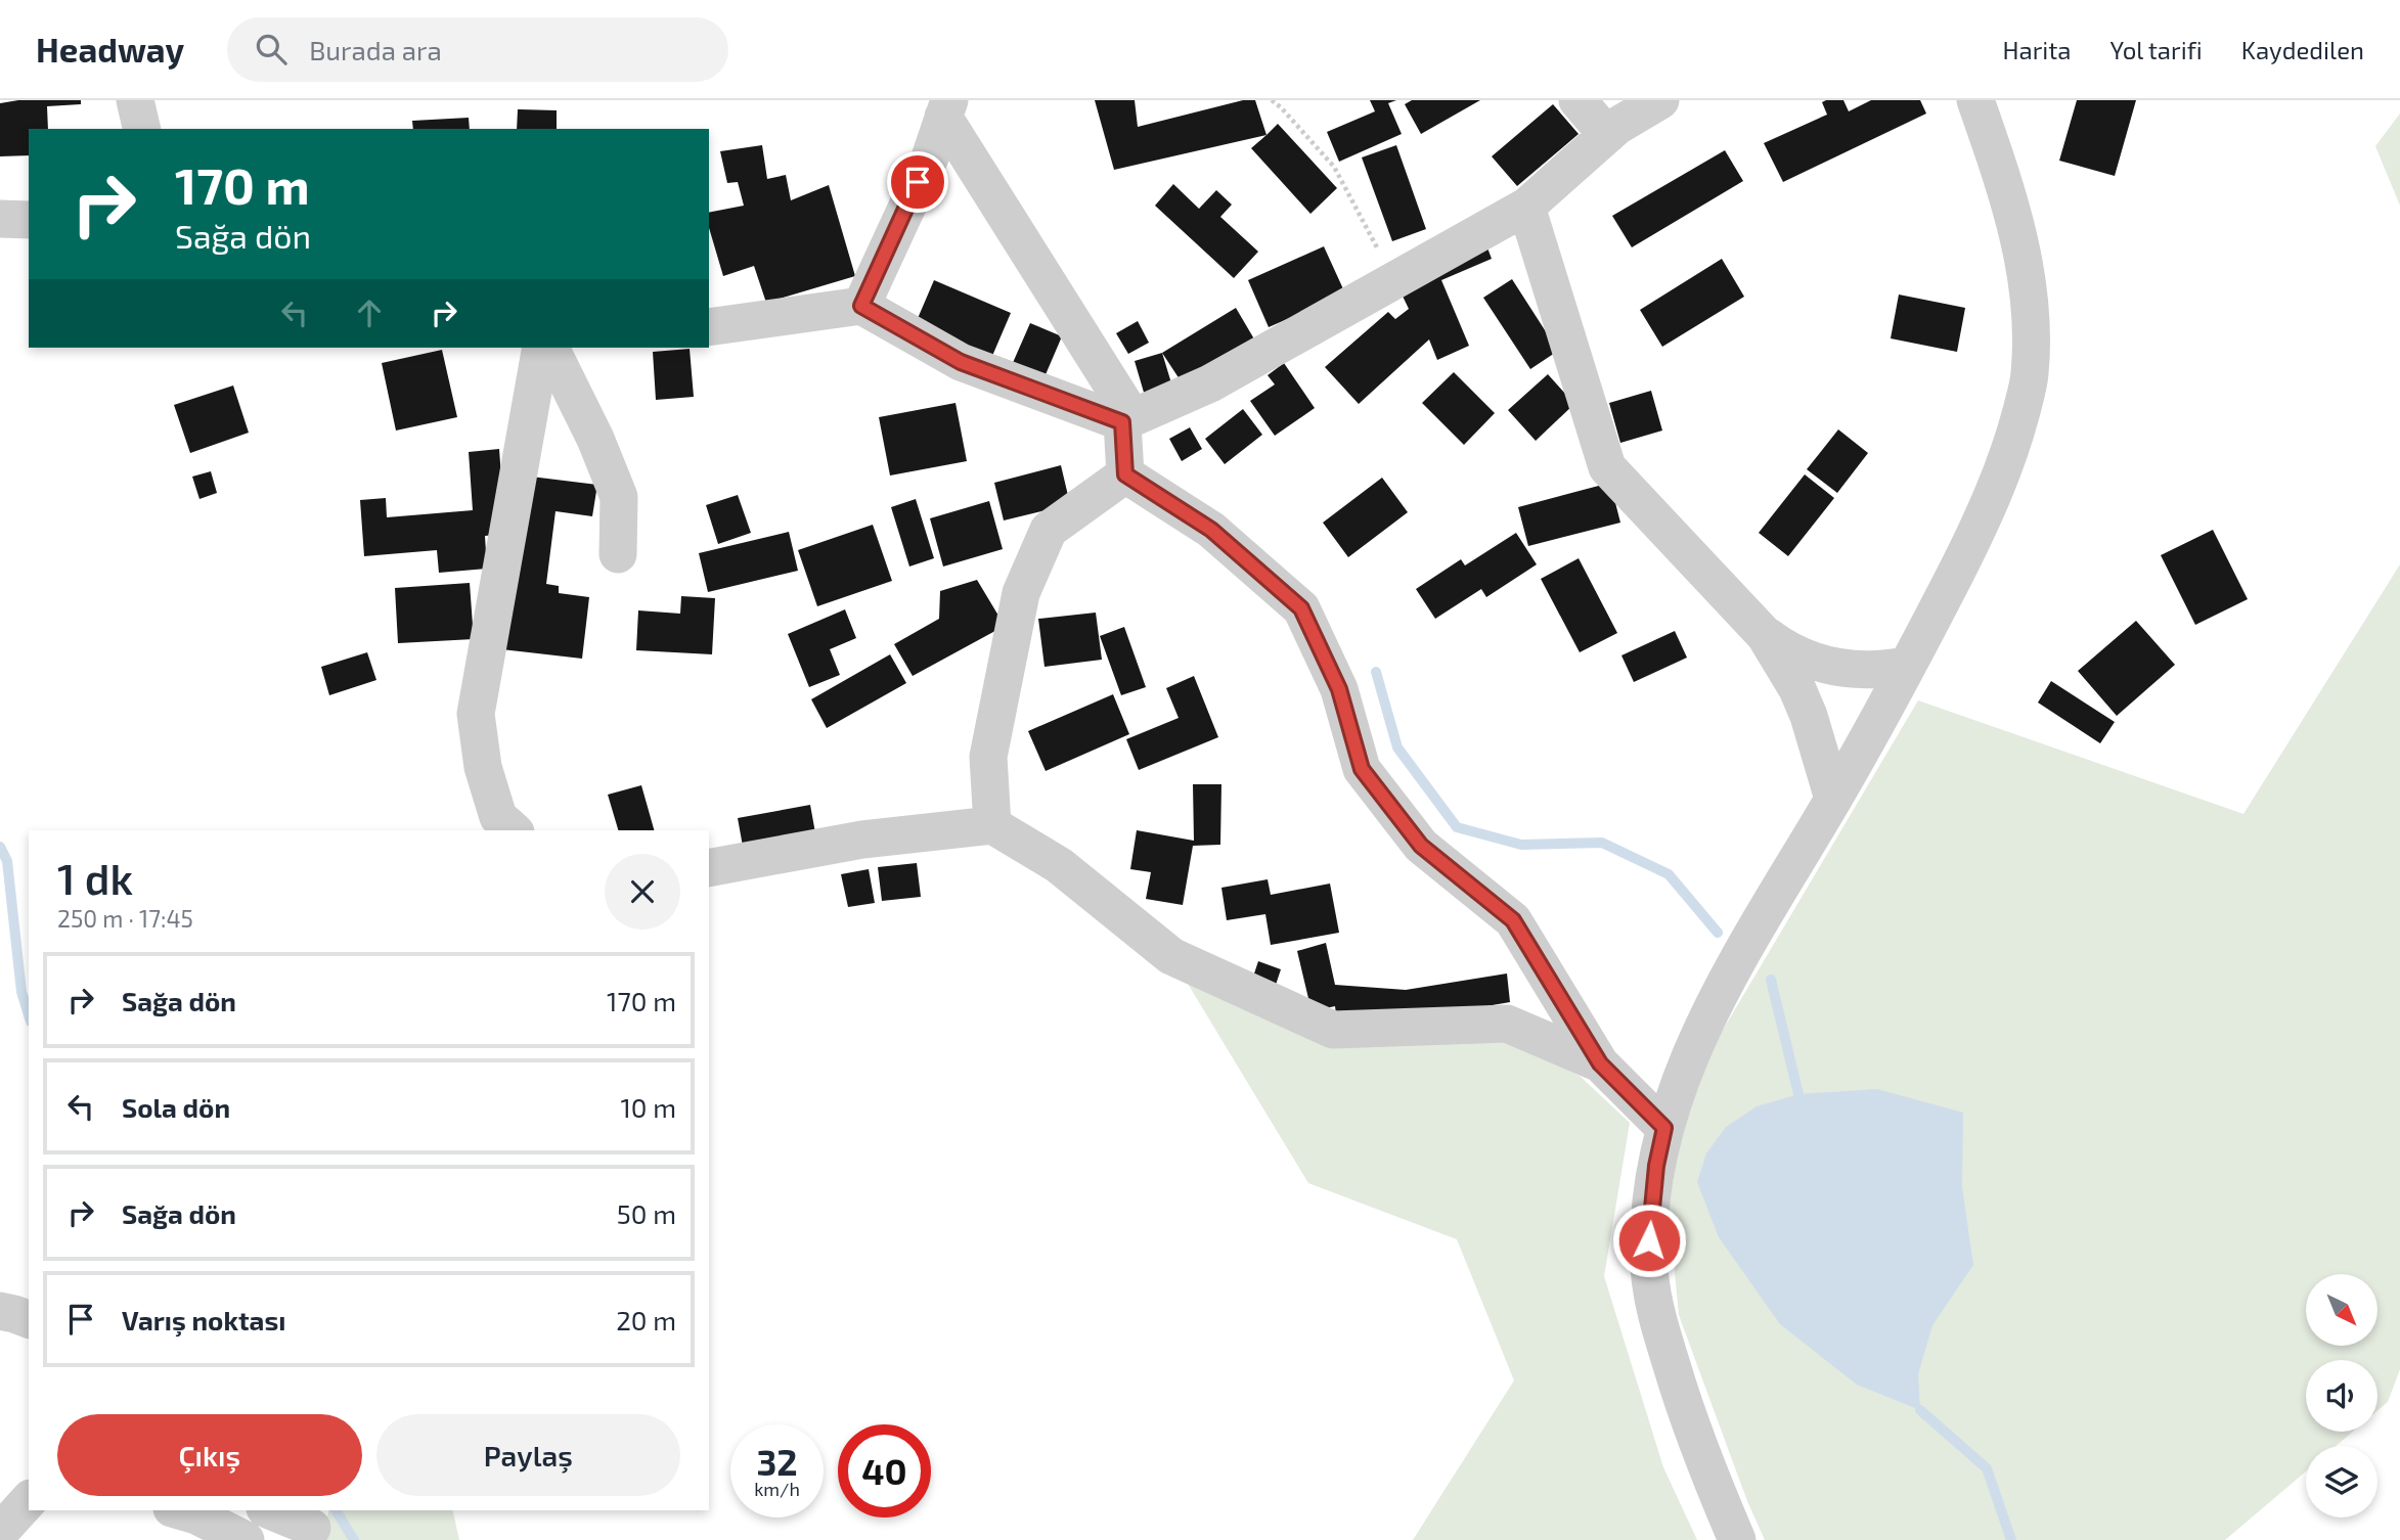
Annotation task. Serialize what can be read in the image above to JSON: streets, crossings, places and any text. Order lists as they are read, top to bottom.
{
  "north": "bottom right",
  "page": {
    "header": "Headway",
    "search": "Burada ara",
    "nav": ["Harita", "Yol tarifi", "Kaydedilen"],
    "turn": ["170 m", "Sağa dön"],
    "heading": ["1 dk", "250 m · 17:45"],
    "list": [
      {
        "name": "Sağa dön",
        "value": "170 m"
      },
      {
        "name": "Sola dön",
        "value": "10 m"
      },
      {
        "name": "Sağa dön",
        "value": "50 m"
      },
      {
        "name": "Varış noktası",
        "value": "20 m"
      }
    ],
    "buttons": ["Çıkış", "Paylaş"],
    "speed": "32 km/h",
    "limit": "40"
  }
}
